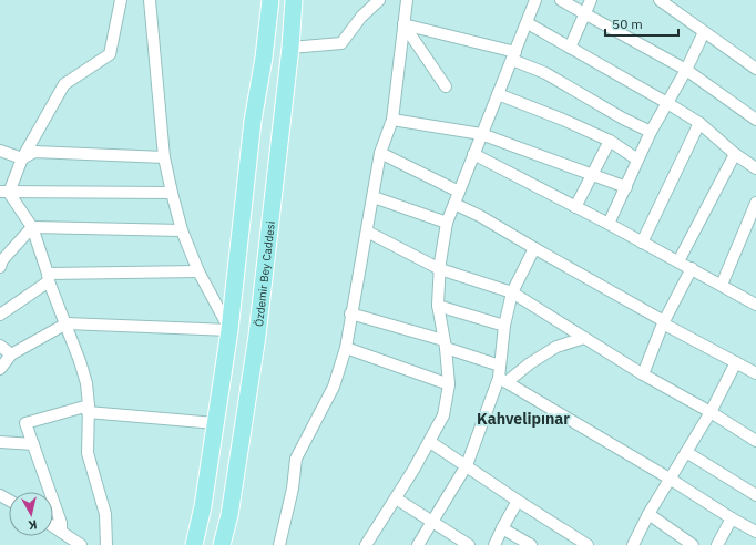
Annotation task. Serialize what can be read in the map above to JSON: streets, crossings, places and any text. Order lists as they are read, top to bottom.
{
  "streets": {
    "main road": ["Özdemir Bey Caddesi"]
  },
  "districts": ["Kahvelipınar"],
  "scale_bar": "50 m",
  "north": "bottom"
}
